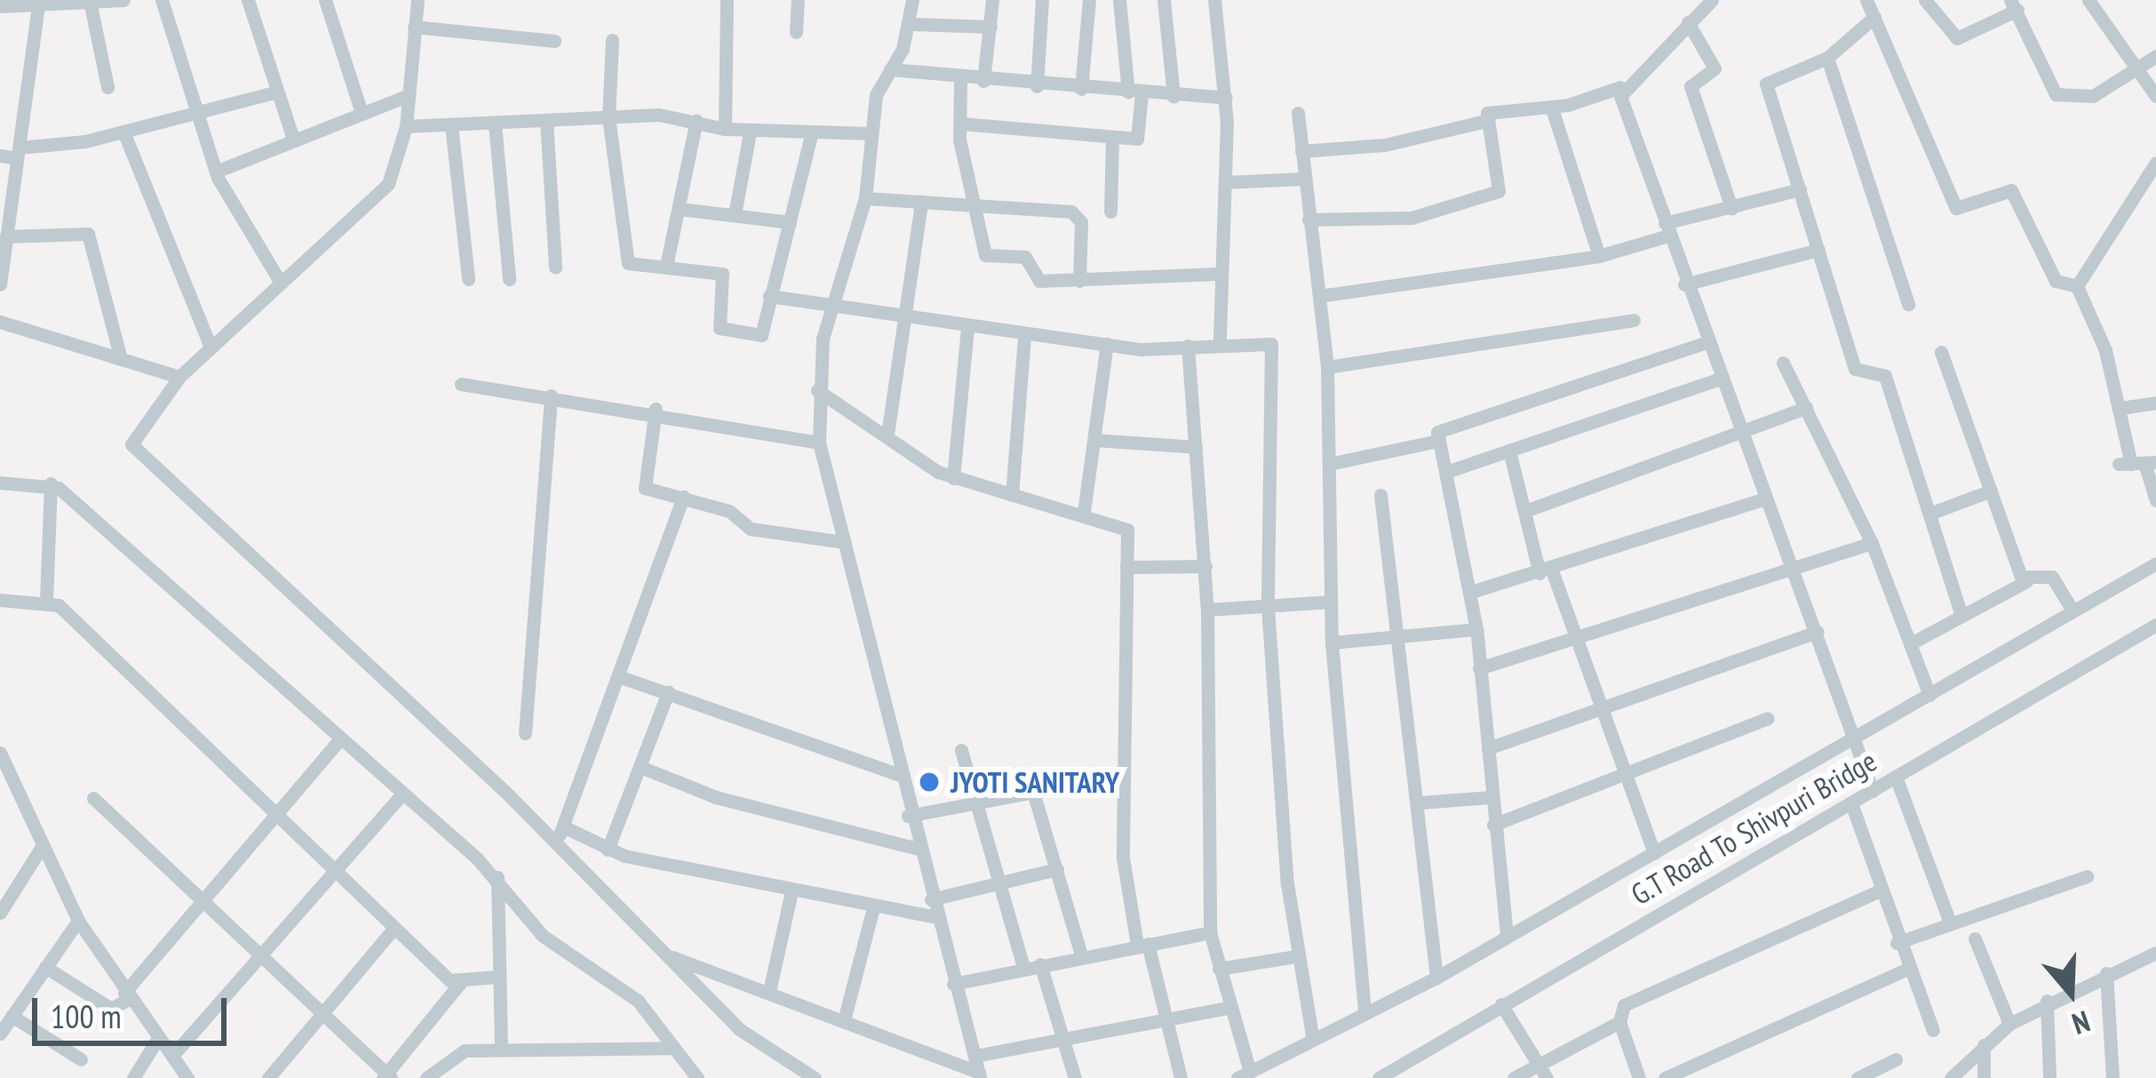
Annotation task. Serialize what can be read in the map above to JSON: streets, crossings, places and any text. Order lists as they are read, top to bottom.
{
  "streets": {
    "street": ["G.T Road To Shivpuri Bridge"]
  },
  "places": ["JYOTI SANITARY"],
  "scale_bar": "100 m",
  "north": "bottom"
}
